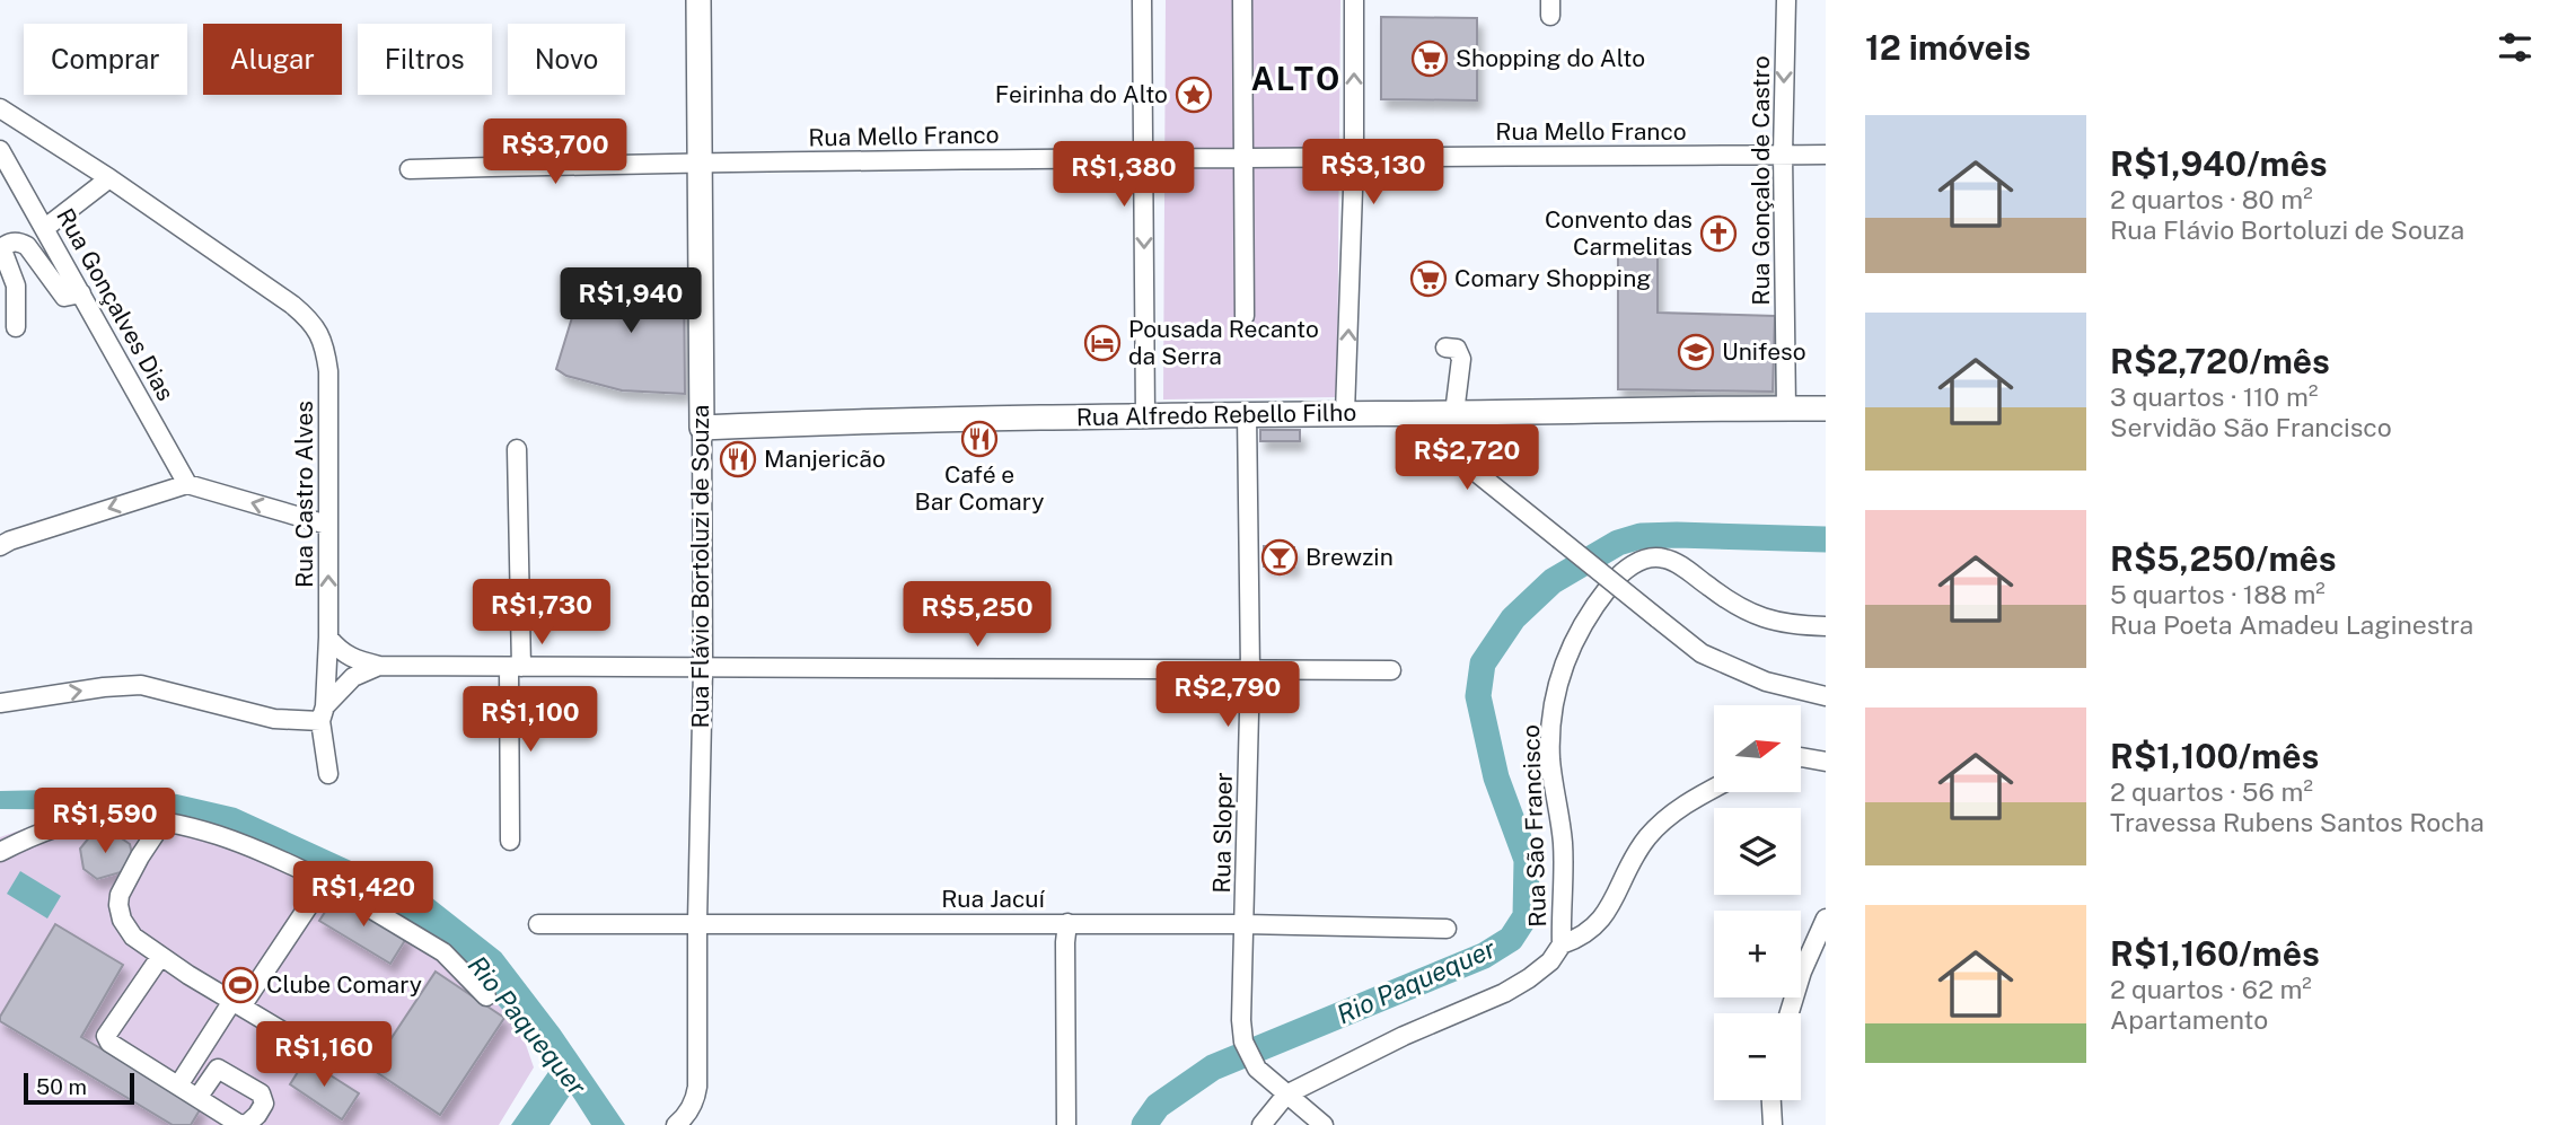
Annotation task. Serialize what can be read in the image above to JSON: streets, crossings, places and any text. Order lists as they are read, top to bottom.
{
  "streets": {
    "main road": ["Rua Alfredo Rebello Filho", "Rua Flávio Bortoluzi de Souza"],
    "street": [
      "Rua Mello Franco",
      "Rua Gonçalo de Castro",
      "Rua Gonçalves Dias",
      "Rua Castro Alves",
      "Rua São Francisco",
      "Rua Sloper",
      "Rua Jacuí"
    ]
  },
  "crossings": [
    ["Rua Mello Franco", "Rua Gonçalo de Castro"],
    ["Rua Mello Franco", "Rua Flávio Bortoluzi de Souza"],
    ["Rua Gonçalo de Castro", "Rua Alfredo Rebello Filho"],
    ["Rua Alfredo Rebello Filho", "Rua Flávio Bortoluzi de Souza"],
    ["Rua Alfredo Rebello Filho", "Rua Sloper"],
    ["Rua Flávio Bortoluzi de Souza", "Rua Jacuí"],
    ["Rua Sloper", "Rua Jacuí"]
  ],
  "one_way": ["Rua Gonçalo de Castro"],
  "districts": ["ALTO"],
  "water": ["Rio Paquequer"],
  "places": {
    "supermarket": ["Shopping do Alto", "Comary Shopping"],
    "place": ["Feirinha do Alto"],
    "church": ["Convento das Carmelitas"],
    "hotel": ["Pousada Recanto da Serra"],
    "school or university": ["Unifeso"],
    "restaurant": ["Café e Bar Comary", "Manjericão"],
    "bar": ["Brewzin"],
    "sports": ["Clube Comary"]
  },
  "scale_bar": "50 m",
  "north": "right",
  "page": {
    "heading": "12 imóveis",
    "chip": [
      "Comprar",
      "Alugar",
      "Filtros",
      "Novo"
    ],
    "list": [
      {
        "name": "R$1,940/mês",
        "note": "2 quartos · 80 m² · Rua Flávio Bortoluzi de Souza"
      },
      {
        "name": "R$2,720/mês",
        "note": "3 quartos · 110 m² · Servidão São Francisco"
      },
      {
        "name": "R$5,250/mês",
        "note": "5 quartos · 188 m² · Rua Poeta Amadeu Laginestra"
      },
      {
        "name": "R$1,100/mês",
        "note": "2 quartos · 56 m² · Travessa Rubens Santos Rocha"
      },
      {
        "name": "R$1,160/mês",
        "note": "2 quartos · 62 m² · Apartamento"
      }
    ],
    "price": [
      "R$3,700",
      "R$3,130",
      "R$1,380",
      "R$1,940",
      "R$2,720",
      "R$1,730",
      "R$5,250",
      "R$2,790",
      "R$1,100",
      "R$1,590",
      "R$1,420",
      "R$1,160"
    ],
    "map_buttons": ["+", "−"],
    "scale": "50 m"
  }
}
